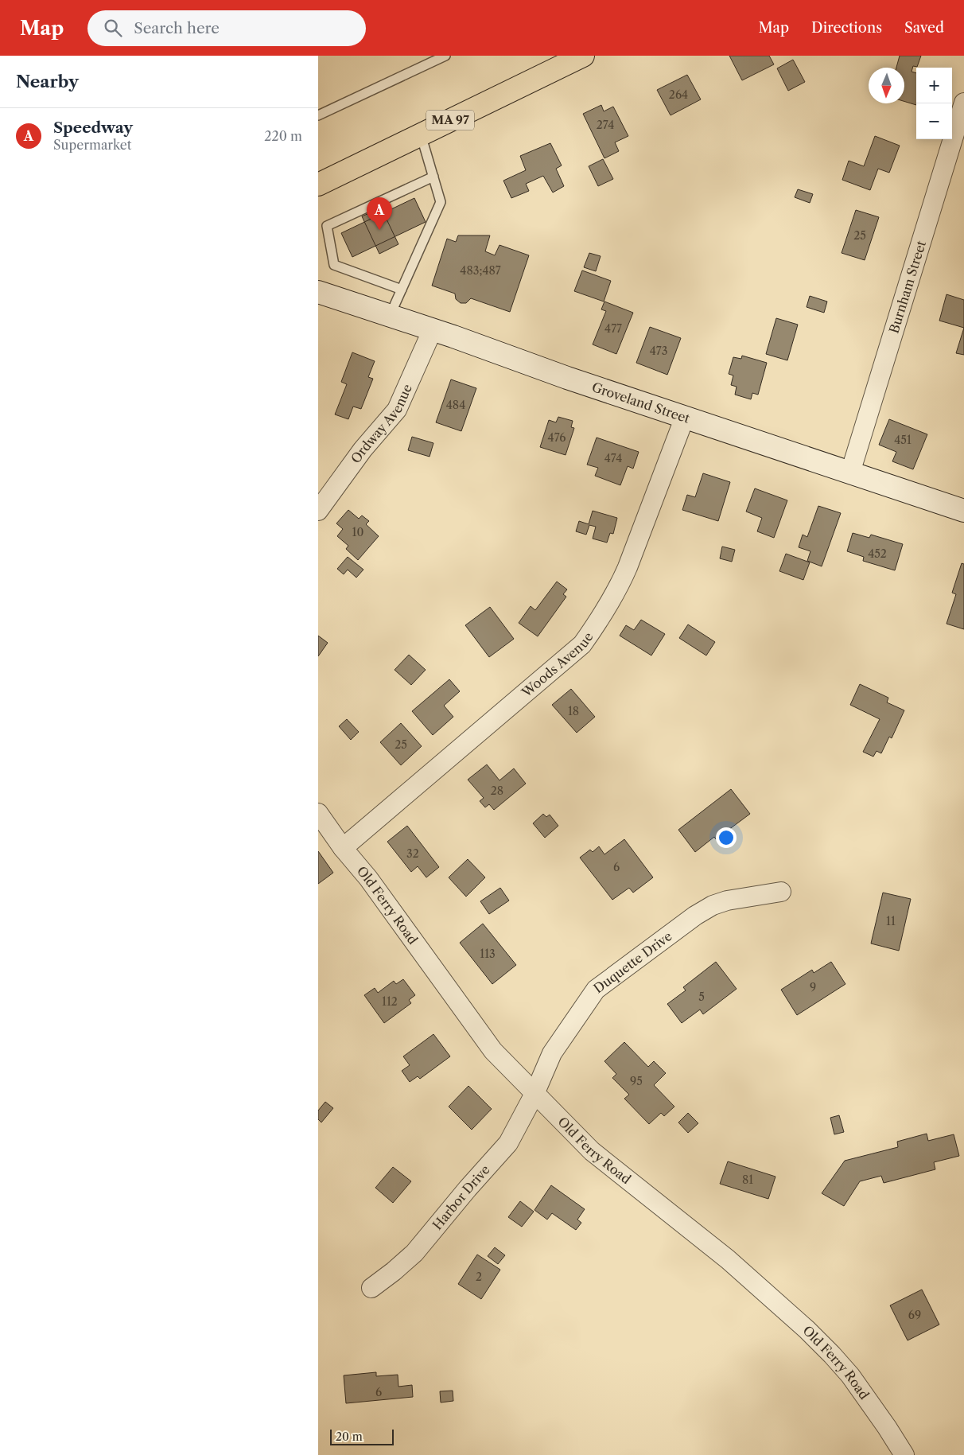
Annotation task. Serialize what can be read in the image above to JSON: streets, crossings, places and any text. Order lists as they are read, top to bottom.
{
  "streets": {
    "main road": ["MA 97", "Groveland Street"],
    "street": [
      "Burnham Street",
      "Ordway Avenue",
      "Woods Avenue",
      "Old Ferry Road",
      "Duquette Drive",
      "Harbor Drive"
    ]
  },
  "crossings": [
    ["Burnham Street", "Groveland Street"],
    ["Groveland Street", "Ordway Avenue"],
    ["Groveland Street", "Woods Avenue"],
    ["Woods Avenue", "Old Ferry Road"],
    ["Old Ferry Road", "Duquette Drive"],
    ["Old Ferry Road", "Harbor Drive"],
    ["Duquette Drive", "Harbor Drive"]
  ],
  "house_numbers": [
    "264",
    "274",
    "25",
    "483;487",
    "477",
    "473",
    "484",
    "476",
    "451",
    "474",
    "10",
    "452",
    "18",
    "25",
    "28",
    "32",
    "6",
    "11",
    "113",
    "9",
    "5",
    "112",
    "95",
    "81",
    "2",
    "69",
    "6"
  ],
  "scale_bar": "20 m",
  "north": "bottom",
  "page": {
    "header": "Map",
    "search": "Search here",
    "nav": ["Map", "Directions", "Saved"],
    "heading": "Nearby",
    "map_buttons": ["+", "−"],
    "list": [
      {
        "mark": "A",
        "name": "Speedway",
        "note": "Supermarket",
        "value": "220 m"
      }
    ],
    "pins": "A",
    "scale": "20 m"
  }
}
